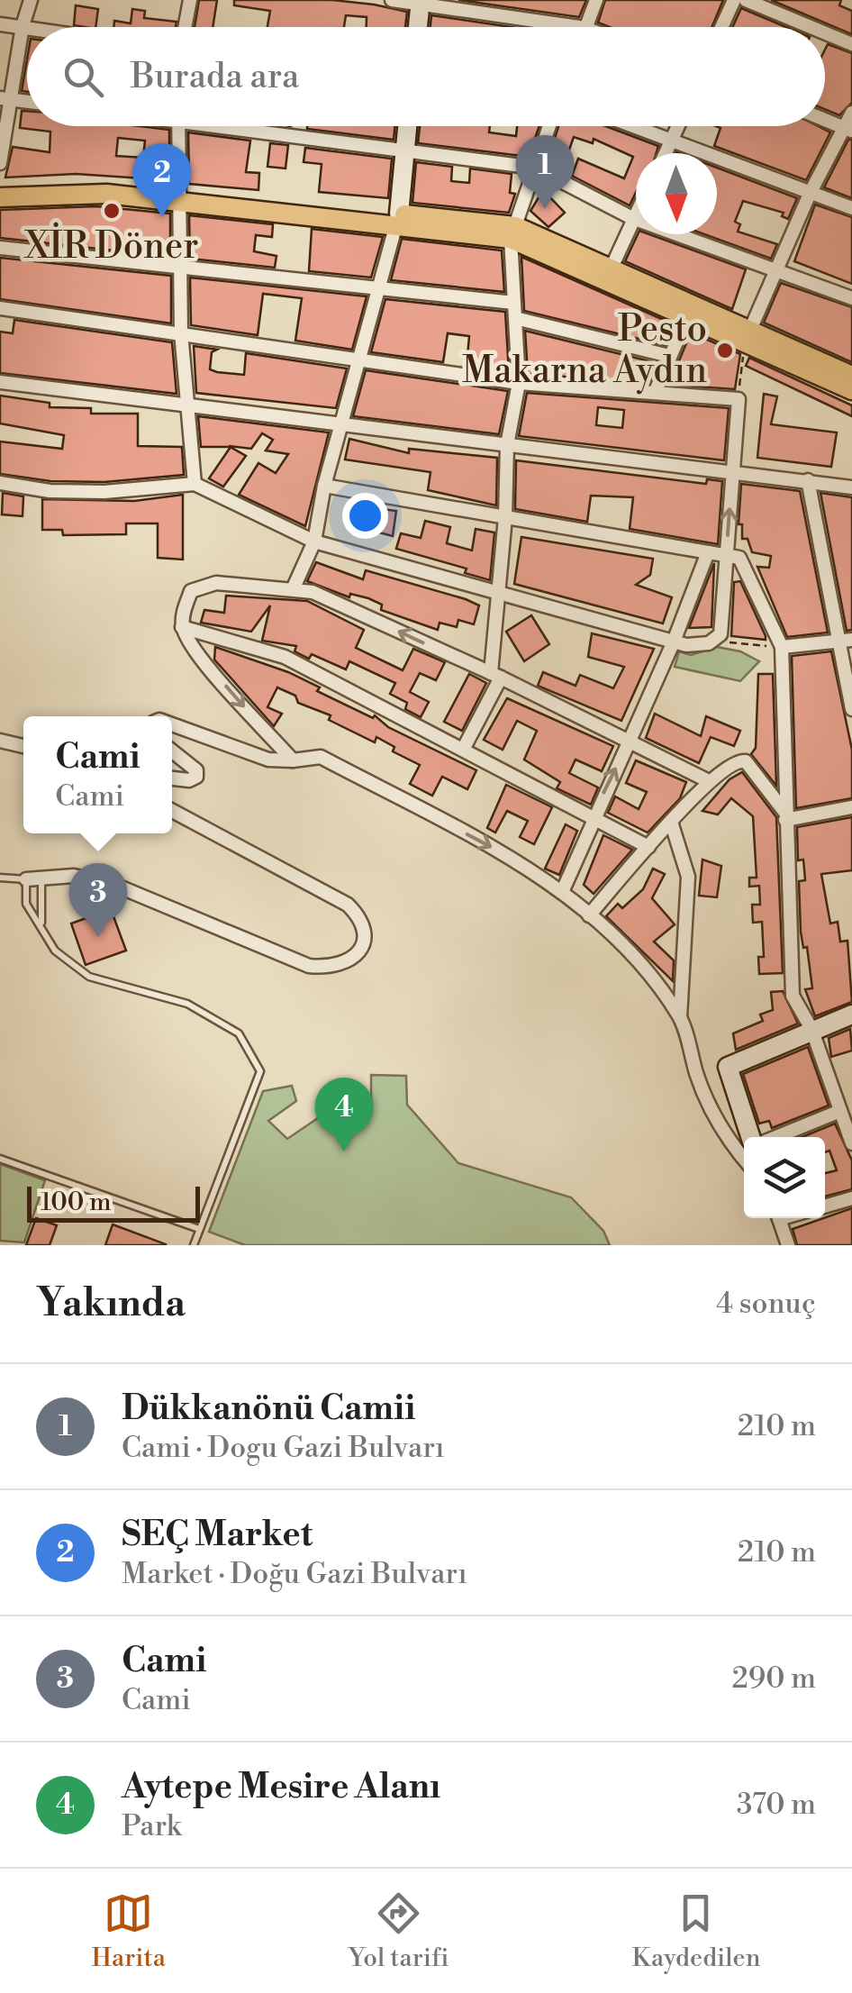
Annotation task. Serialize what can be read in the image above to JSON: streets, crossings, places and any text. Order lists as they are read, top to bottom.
{
  "places": ["XİR Döner", "Pesto Makarna Aydın"],
  "scale_bar": "100 m",
  "north": "bottom",
  "page": {
    "search": "Burada ara",
    "pins": [
      "1",
      "2",
      "3",
      "4"
    ],
    "popup": ["Cami", "Cami"],
    "scale": "100 m",
    "heading": ["Yakında", "4 sonuç"],
    "list": [
      {
        "mark": "1",
        "name": "Dükkanönü Camii",
        "note": "Cami · Dogu Gazi Bulvarı",
        "value": "210 m"
      },
      {
        "mark": "2",
        "name": "SEÇ Market",
        "note": "Market · Doğu Gazi Bulvarı",
        "value": "210 m"
      },
      {
        "mark": "3",
        "name": "Cami",
        "note": "Cami",
        "value": "290 m"
      },
      {
        "mark": "4",
        "name": "Aytepe Mesire Alanı",
        "note": "Park",
        "value": "370 m"
      }
    ],
    "nav": ["Harita", "Yol tarifi", "Kaydedilen"]
  }
}
